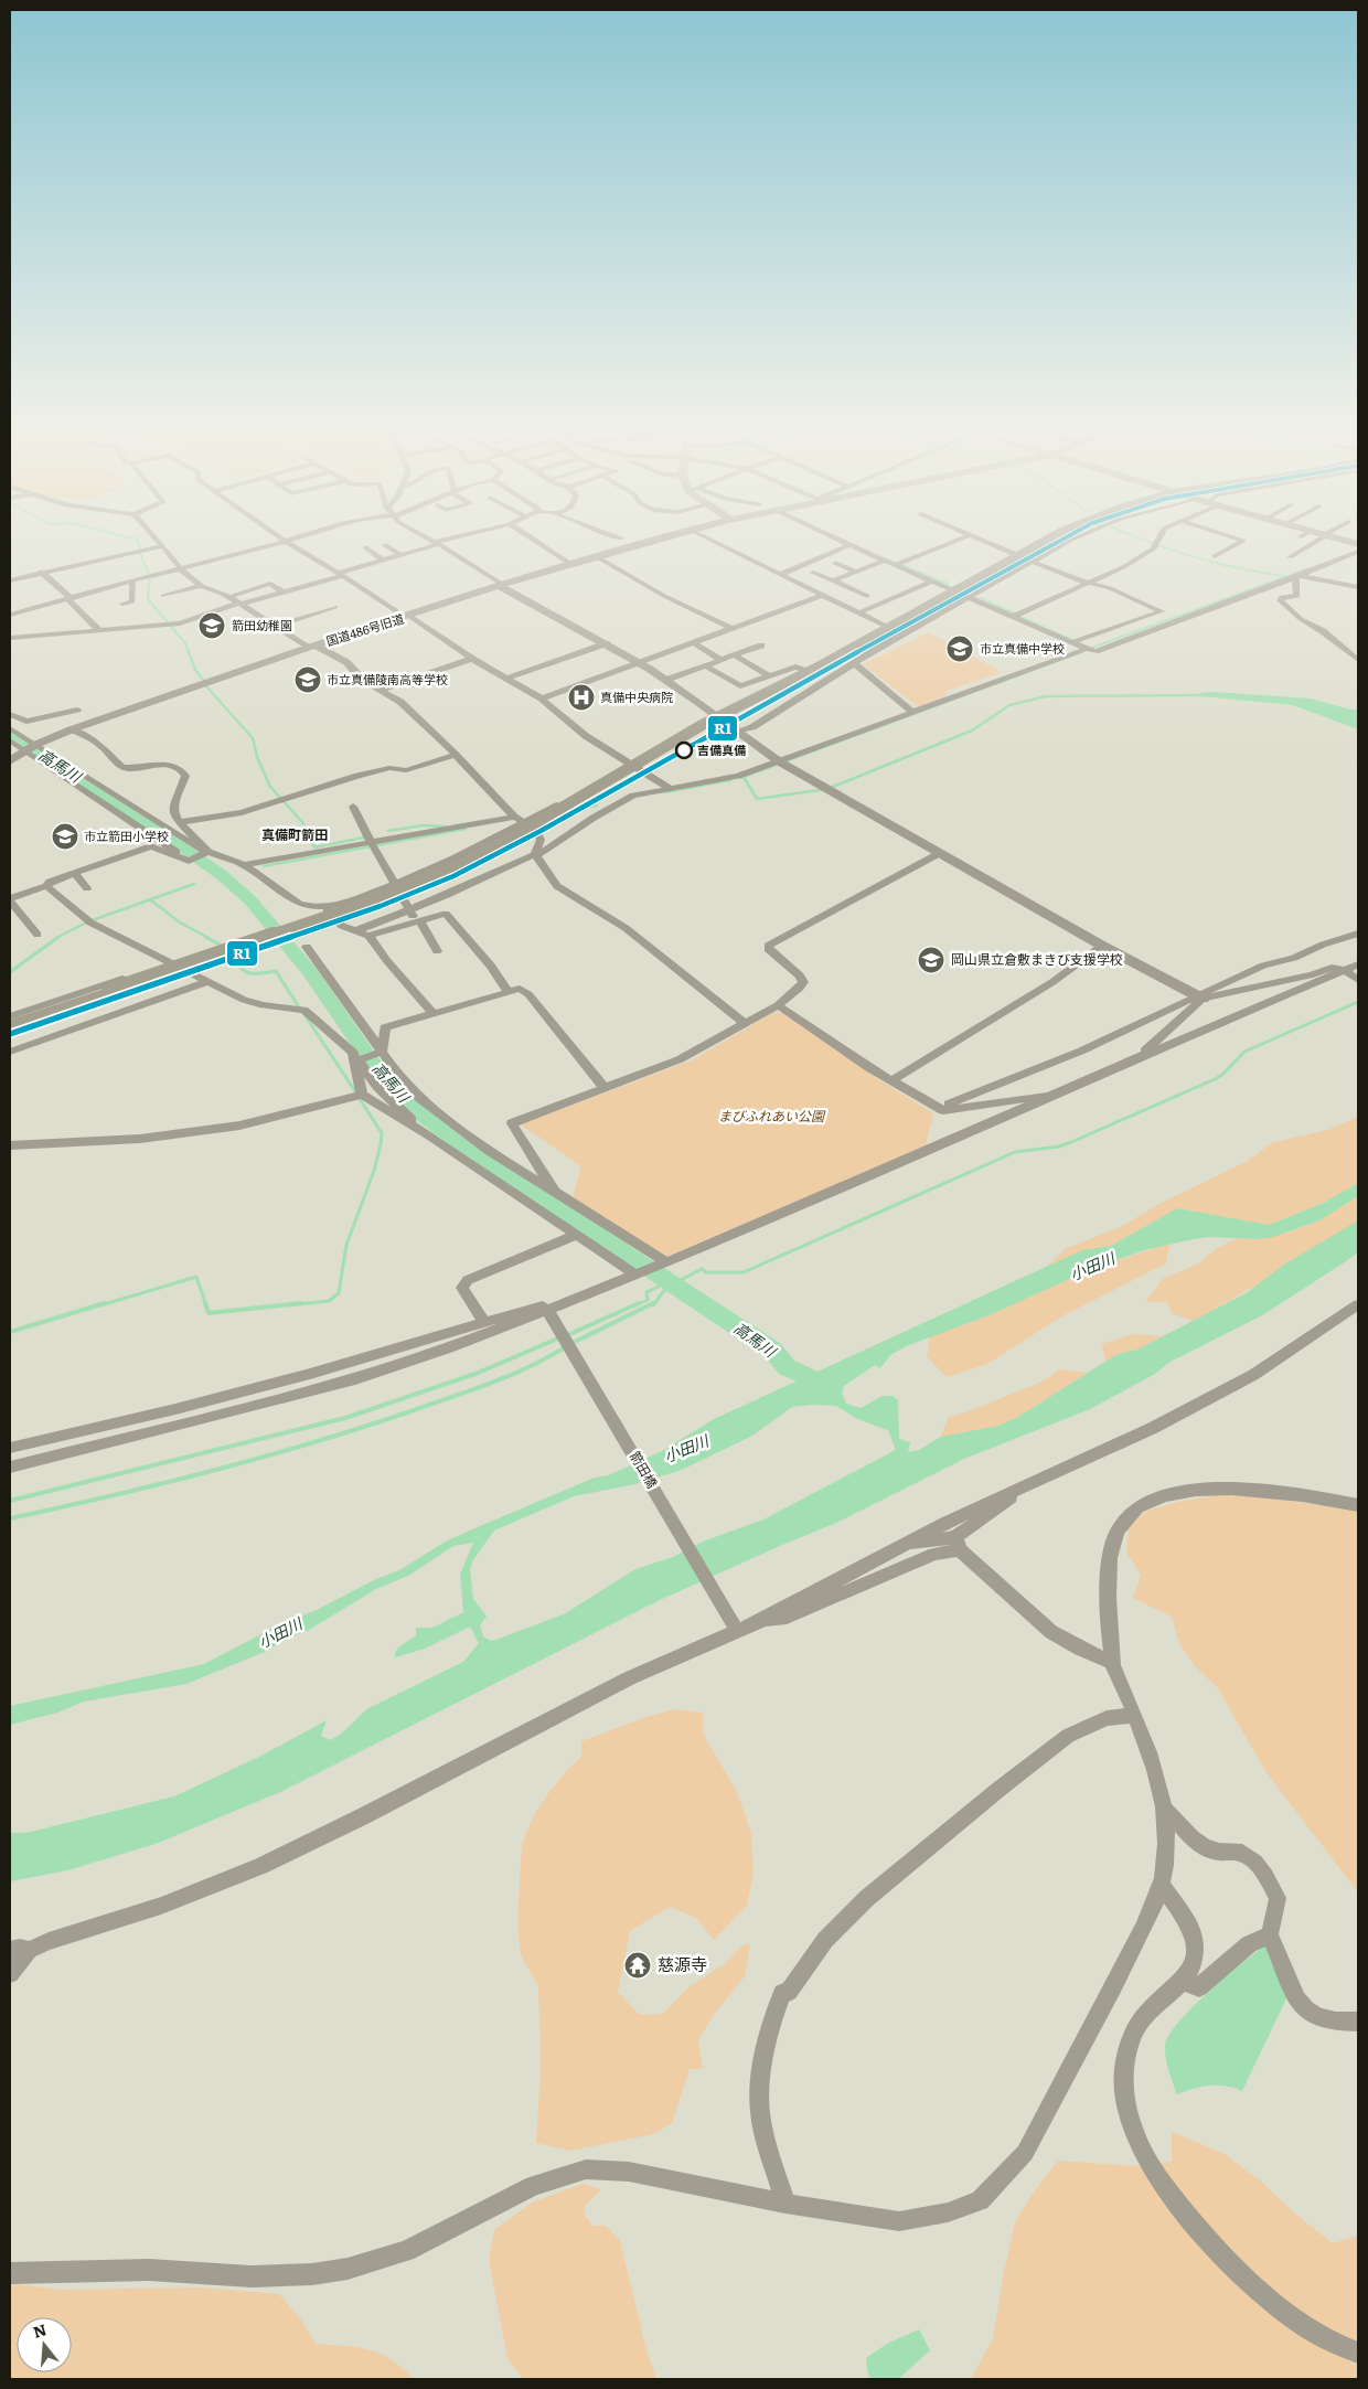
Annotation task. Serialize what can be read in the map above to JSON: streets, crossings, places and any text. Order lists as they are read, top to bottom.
{
  "streets": {
    "street": ["国道486号旧道", "箭田橋"]
  },
  "districts": ["真備町箭田"],
  "water": ["高馬川", "小田川"],
  "parks": ["まびふれあい公園"],
  "places": {
    "school or university": [
      "箭田幼稚園",
      "市立真備中学校",
      "市立真備陵南高等学校",
      "市立箭田小学校",
      "岡山県立倉敷まきび支援学校"
    ],
    "hospital": ["真備中央病院"],
    "other": ["吉備真備"],
    "temple": ["慈源寺"]
  },
  "lines": ["transit line R1"],
  "north": "top"
}
